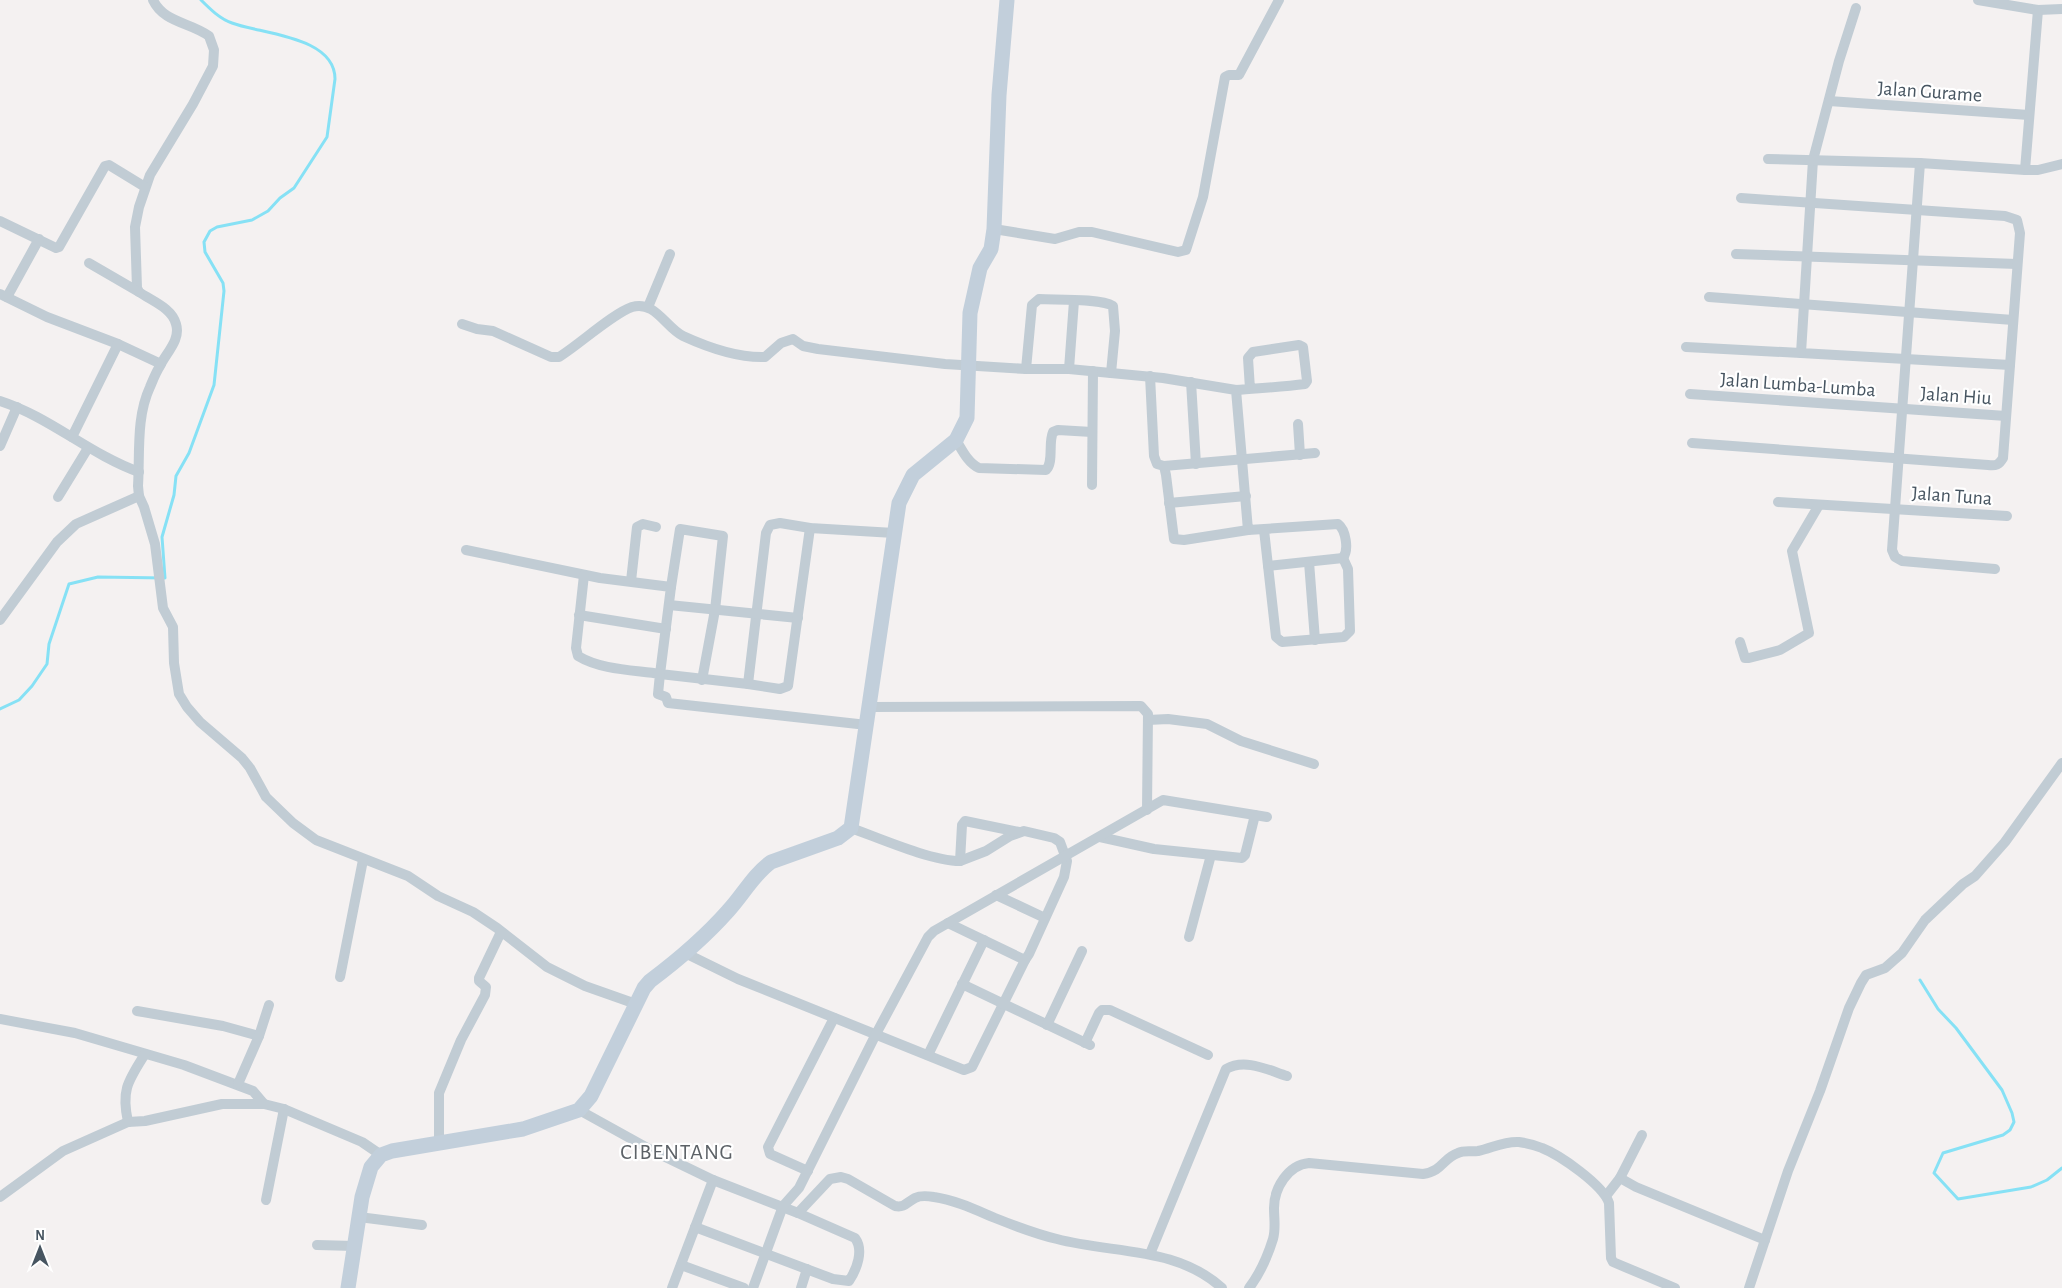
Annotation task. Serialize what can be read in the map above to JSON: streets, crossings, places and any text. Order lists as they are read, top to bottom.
{
  "streets": {
    "street": [
      "Jalan Gurame",
      "Jalan Lumba-Lumba",
      "Jalan Hiu",
      "Jalan Tuna"
    ]
  },
  "crossings": [
    ["Jalan Lumba-Lumba", "Jalan Hiu"]
  ],
  "districts": ["CIBENTANG"],
  "north": "top"
}
